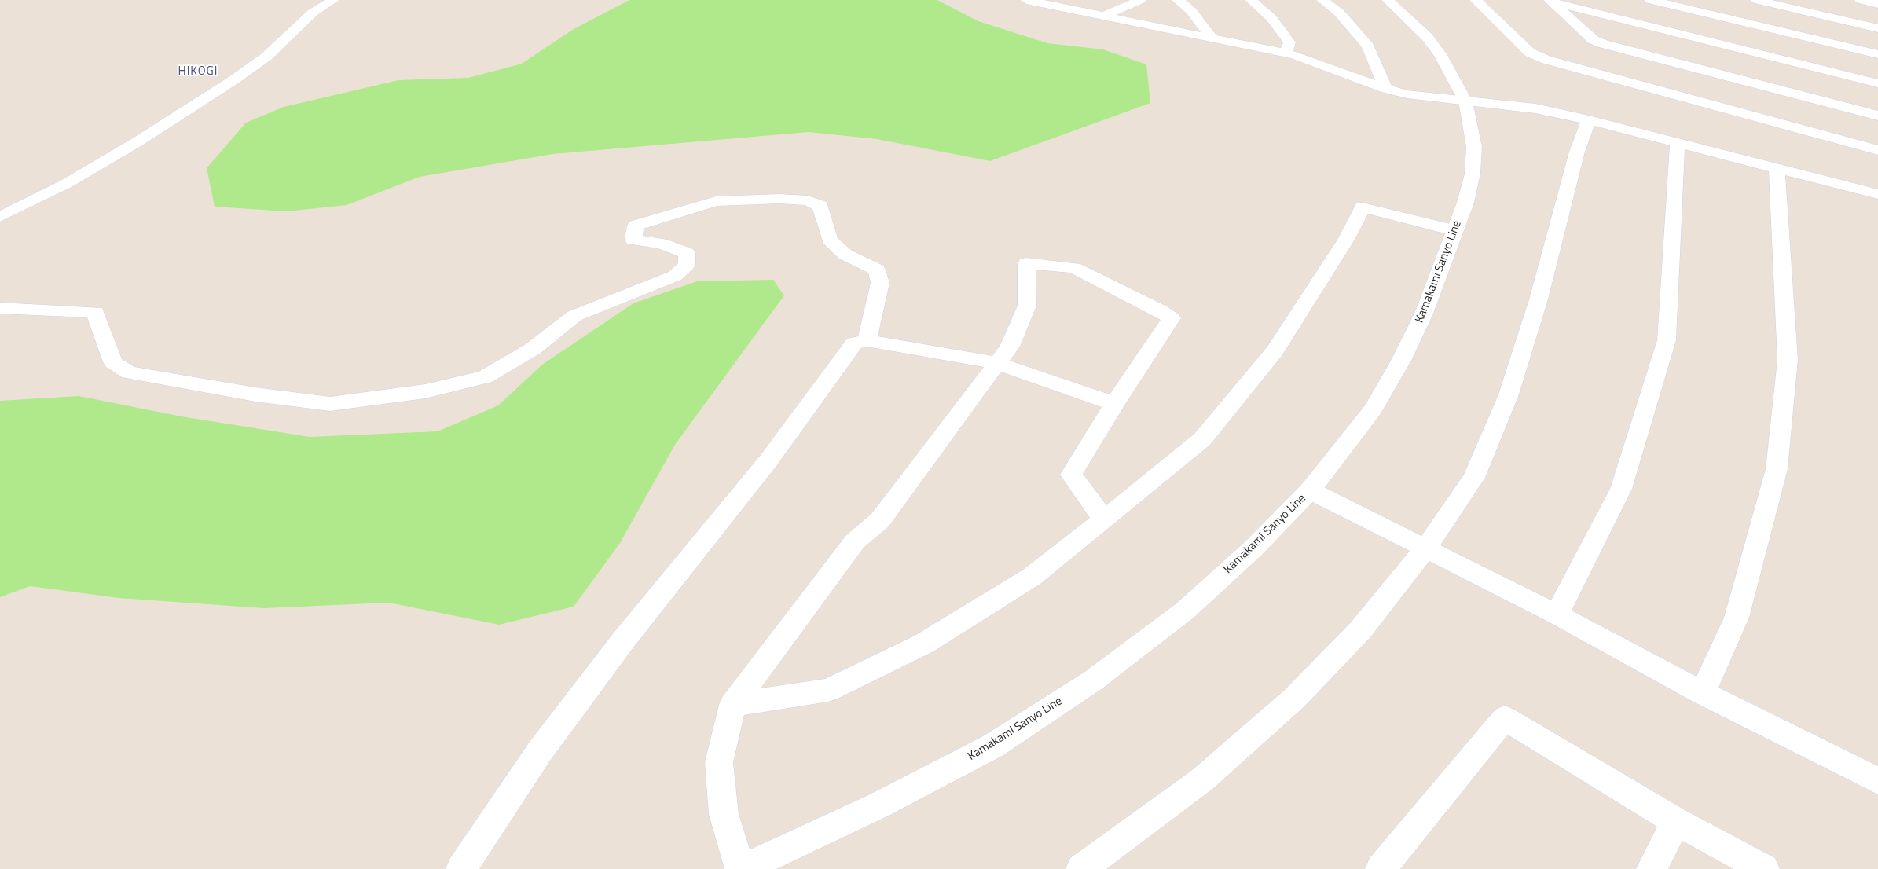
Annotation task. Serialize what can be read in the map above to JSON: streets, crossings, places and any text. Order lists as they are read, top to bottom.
{
  "streets": {
    "street": ["Kamakami Sanyo Line"]
  },
  "districts": ["HIKOGI"]
}
